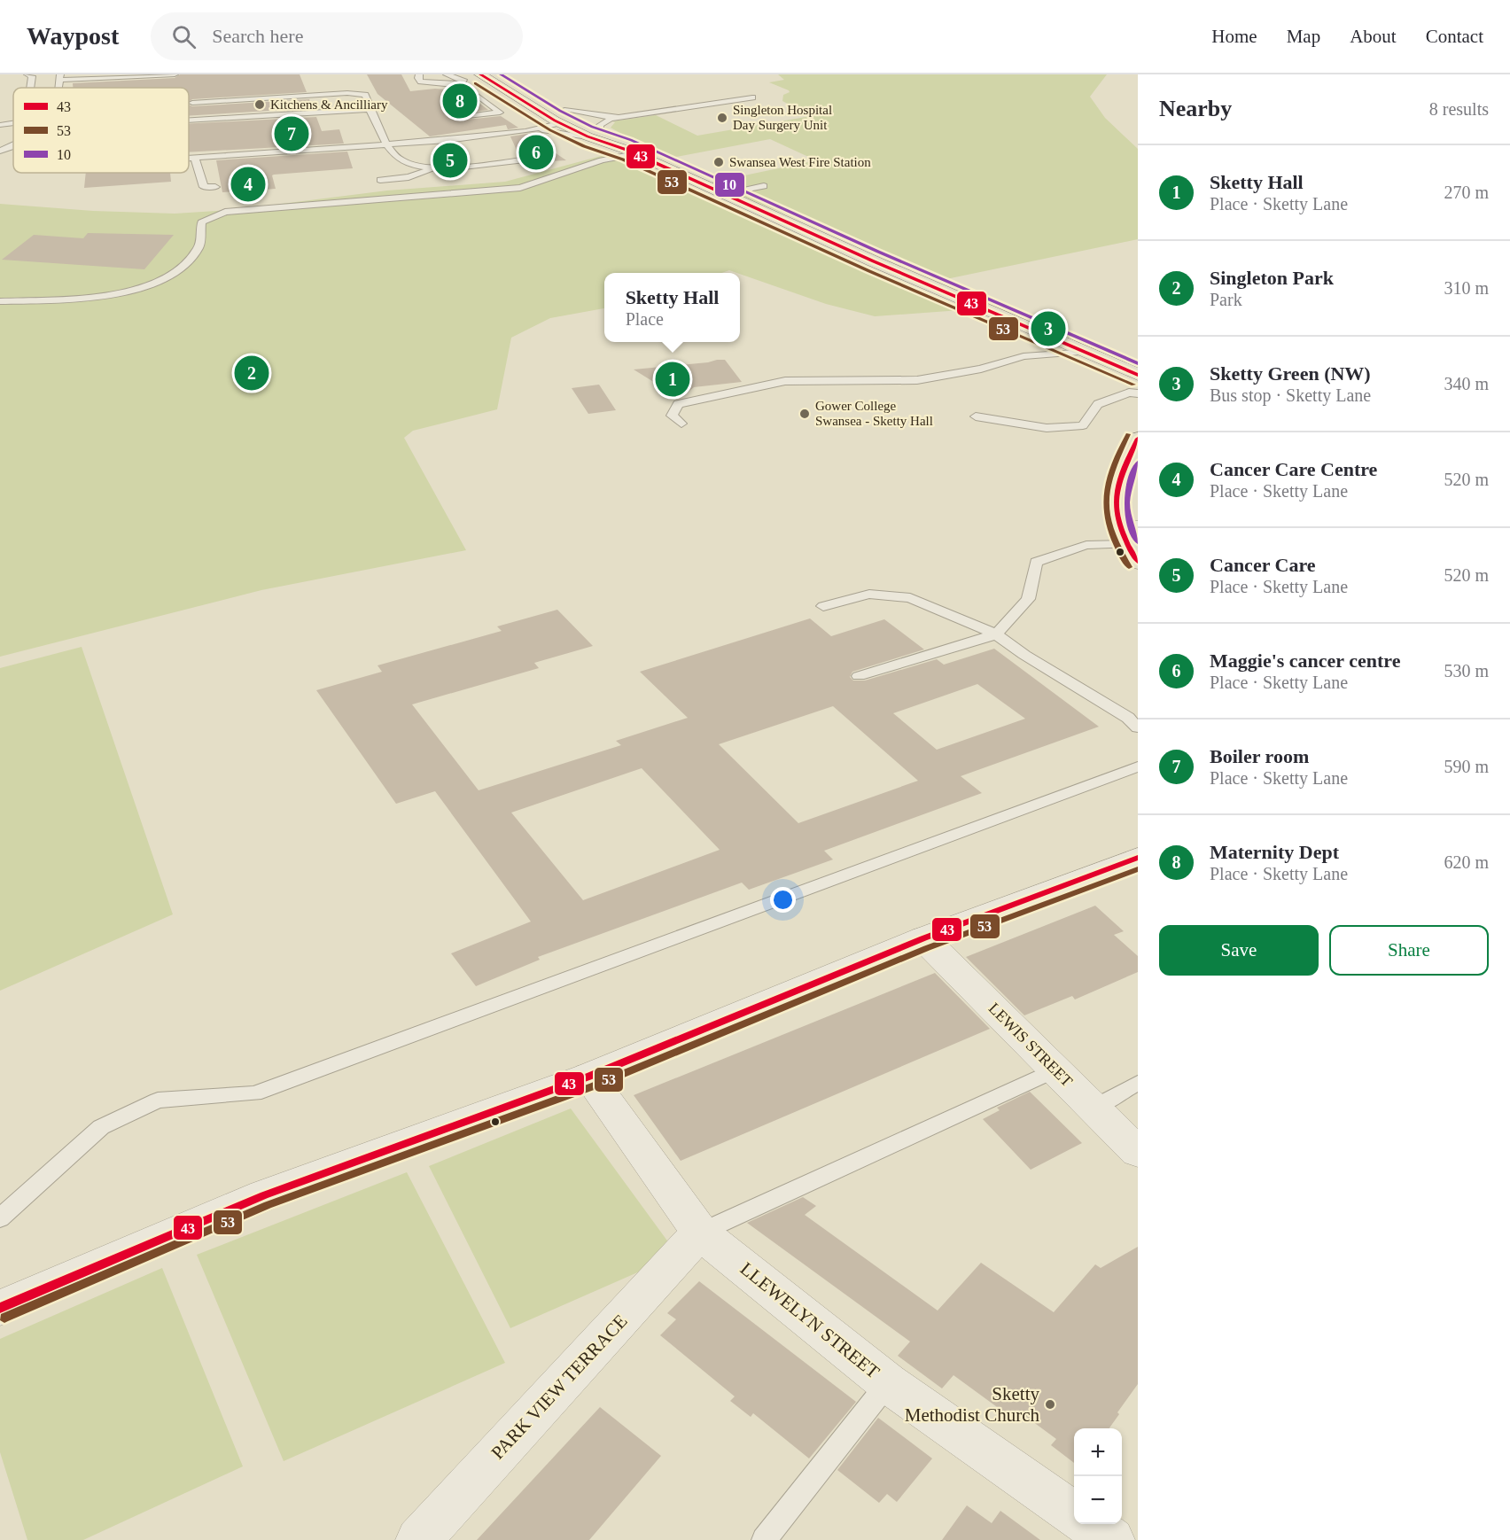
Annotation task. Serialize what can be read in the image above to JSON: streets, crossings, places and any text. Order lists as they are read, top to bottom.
{
  "streets": {
    "street": ["LEWIS STREET", "LLEWELYN STREET", "PARK VIEW TERRACE"]
  },
  "crossings": [
    ["LLEWELYN STREET", "PARK VIEW TERRACE"]
  ],
  "places": [
    "Kitchens & Ancilliary",
    "Singleton Hospital Day Surgery Unit",
    "Swansea West Fire Station",
    "Gower College Swansea - Sketty Hall",
    "Sketty Methodist Church"
  ],
  "lines": ["transit line 43", "transit line 10", "transit line 53"],
  "legend": ["43", "53", "10"],
  "page": {
    "header": "Waypost",
    "search": "Search here",
    "nav": [
      "Home",
      "Map",
      "About",
      "Contact"
    ],
    "heading": ["Nearby", "8 results"],
    "pins": [
      "8",
      "7",
      "6",
      "5",
      "4",
      "3",
      "2",
      "1"
    ],
    "list": [
      {
        "mark": "1",
        "name": "Sketty Hall",
        "note": "Place · Sketty Lane",
        "value": "270 m"
      },
      {
        "mark": "2",
        "name": "Singleton Park",
        "note": "Park",
        "value": "310 m"
      },
      {
        "mark": "3",
        "name": "Sketty Green (NW)",
        "note": "Bus stop · Sketty Lane",
        "value": "340 m"
      },
      {
        "mark": "4",
        "name": "Cancer Care Centre",
        "note": "Place · Sketty Lane",
        "value": "520 m"
      },
      {
        "mark": "5",
        "name": "Cancer Care",
        "note": "Place · Sketty Lane",
        "value": "520 m"
      },
      {
        "mark": "6",
        "name": "Maggie's cancer centre",
        "note": "Place · Sketty Lane",
        "value": "530 m"
      },
      {
        "mark": "7",
        "name": "Boiler room",
        "note": "Place · Sketty Lane",
        "value": "590 m"
      },
      {
        "mark": "8",
        "name": "Maternity Dept",
        "note": "Place · Sketty Lane",
        "value": "620 m"
      }
    ],
    "popup": ["Sketty Hall", "Place"],
    "buttons": ["Save", "Share"],
    "map_buttons": ["+", "−"]
  }
}
